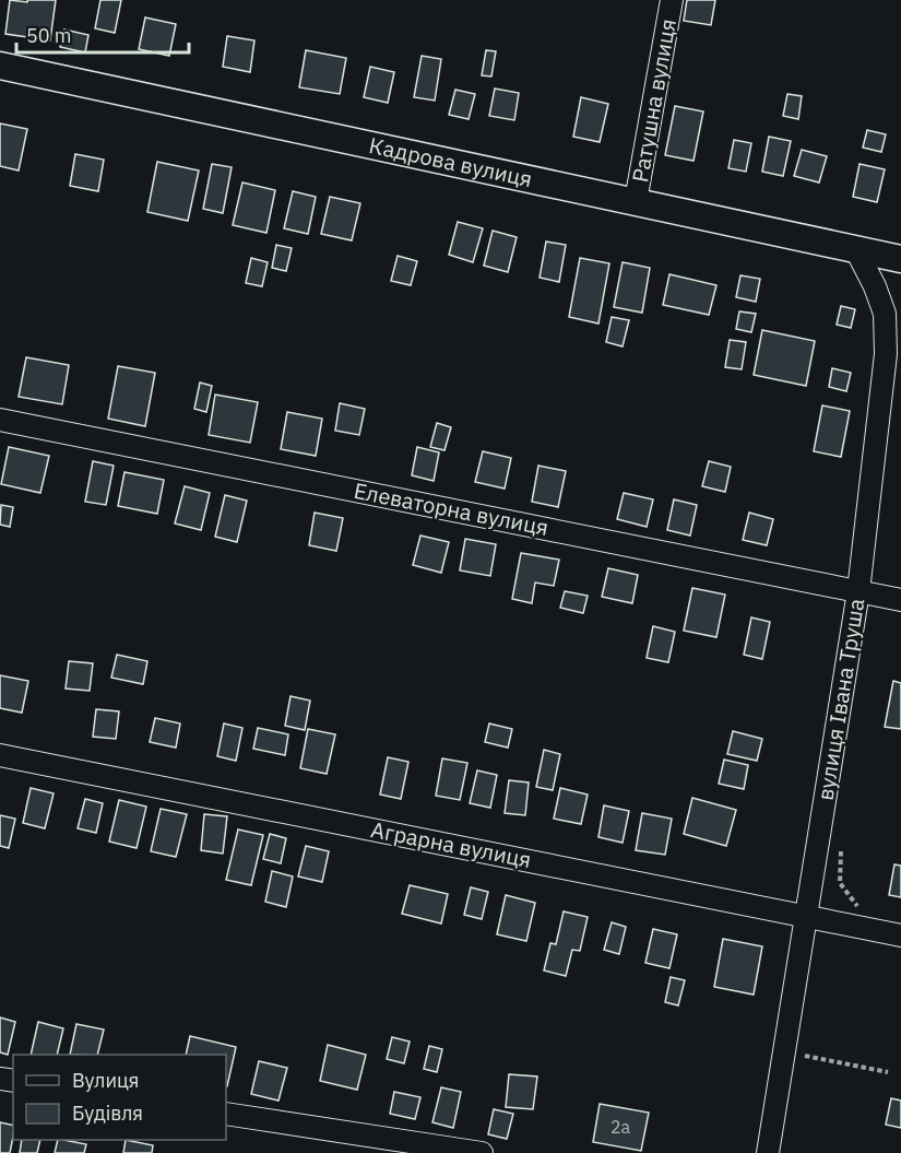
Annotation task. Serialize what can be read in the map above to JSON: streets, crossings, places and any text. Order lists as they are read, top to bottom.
{
  "streets": {
    "street": [
      "Ратушна вулиця",
      "Кадрова вулиця",
      "Елеваторна вулиця",
      "вулиця Івана Труша",
      "Аграрна вулиця"
    ]
  },
  "crossings": [
    ["Ратушна вулиця", "Кадрова вулиця"],
    ["Кадрова вулиця", "вулиця Івана Труша"],
    ["Елеваторна вулиця", "вулиця Івана Труша"],
    ["вулиця Івана Труша", "Аграрна вулиця"]
  ],
  "house_numbers": ["2а"],
  "legend": ["Вулиця", "Будівля"],
  "scale_bar": "50 m"
}
